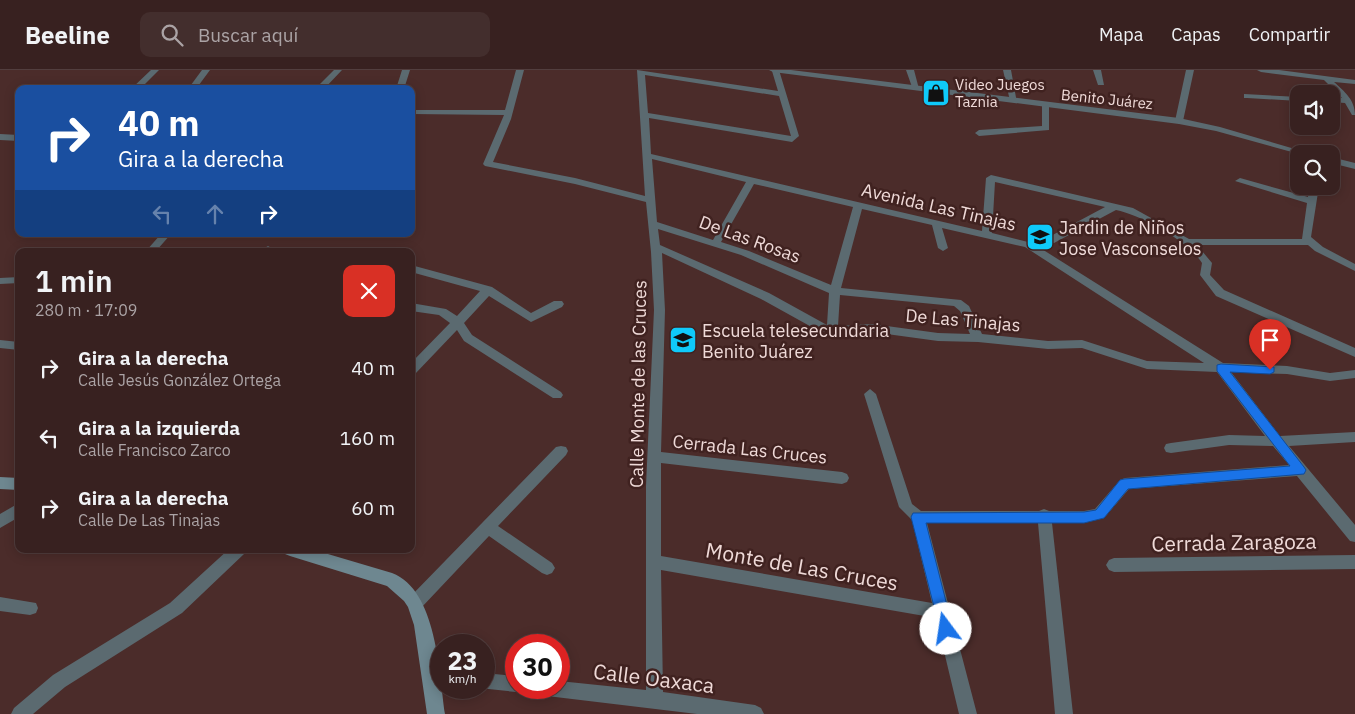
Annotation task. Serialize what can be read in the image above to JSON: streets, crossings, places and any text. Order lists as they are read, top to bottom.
{
  "streets": {
    "street": [
      "Benito Juárez",
      "Avenida Las Tinajas",
      "De Las Rosas",
      "De Las Tinajas",
      "Calle Monte de las Cruces",
      "Cerrada Las Cruces",
      "Cerrada Zaragoza",
      "Monte de Las Cruces",
      "Calle Oaxaca"
    ]
  },
  "crossings": [
    ["Avenida Las Tinajas", "De Las Tinajas"],
    ["Avenida Las Tinajas", "Calle Monte de las Cruces"],
    ["De Las Rosas", "De Las Tinajas"],
    ["De Las Rosas", "Calle Monte de las Cruces"],
    ["De Las Tinajas", "Calle Monte de las Cruces"],
    ["Calle Monte de las Cruces", "Cerrada Las Cruces"],
    ["Calle Monte de las Cruces", "Monte de Las Cruces"],
    ["Calle Monte de las Cruces", "Calle Oaxaca"]
  ],
  "places": {
    "shop": ["Video Juegos Taznia"],
    "school or university": ["Jardin de Niños Jose Vasconselos", "Escuela telesecundaria Benito Juárez"]
  },
  "page": {
    "header": "Beeline",
    "search": "Buscar aquí",
    "nav": ["Mapa", "Capas", "Compartir"],
    "turn": ["40 m", "Gira a la derecha"],
    "heading": ["1 min", "280 m · 17:09"],
    "list": [
      {
        "name": "Gira a la derecha",
        "note": "Calle Jesús González Ortega",
        "value": "40 m"
      },
      {
        "name": "Gira a la izquierda",
        "note": "Calle Francisco Zarco",
        "value": "160 m"
      },
      {
        "name": "Gira a la derecha",
        "note": "Calle De Las Tinajas",
        "value": "60 m"
      }
    ],
    "speed": "23 km/h",
    "limit": "30"
  }
}
